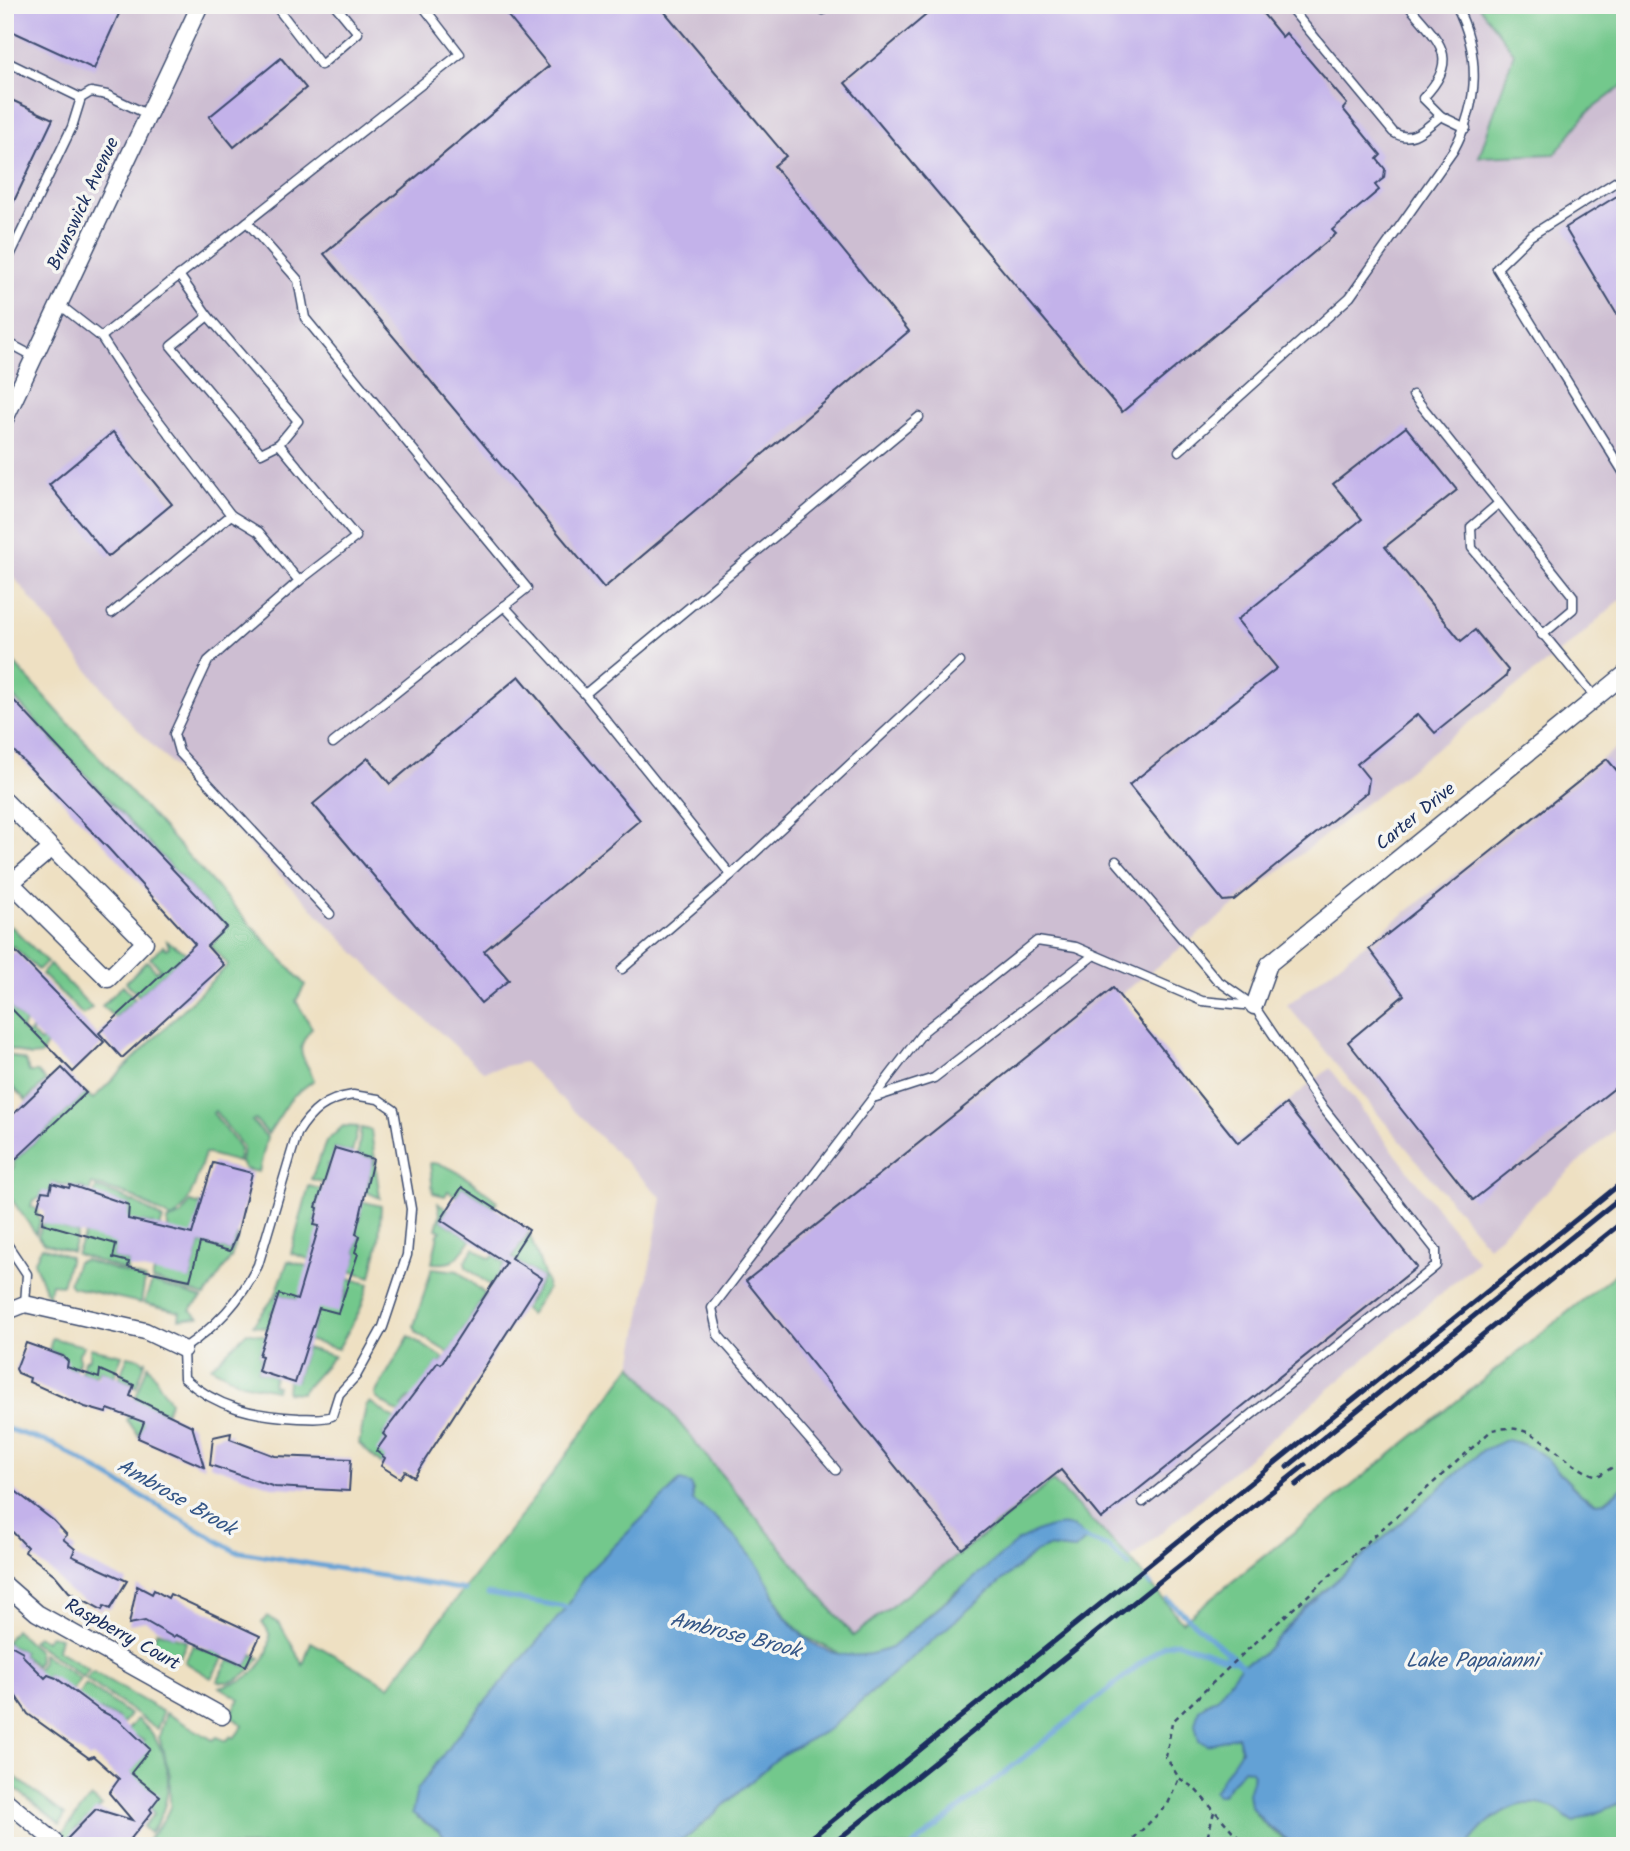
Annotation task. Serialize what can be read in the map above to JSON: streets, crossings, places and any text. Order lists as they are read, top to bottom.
{
  "streets": {
    "street": ["Brunswick Avenue", "Carter Drive", "Raspberry Court"]
  },
  "water": ["Ambrose Brook", "Lake Papaianni"]
}
